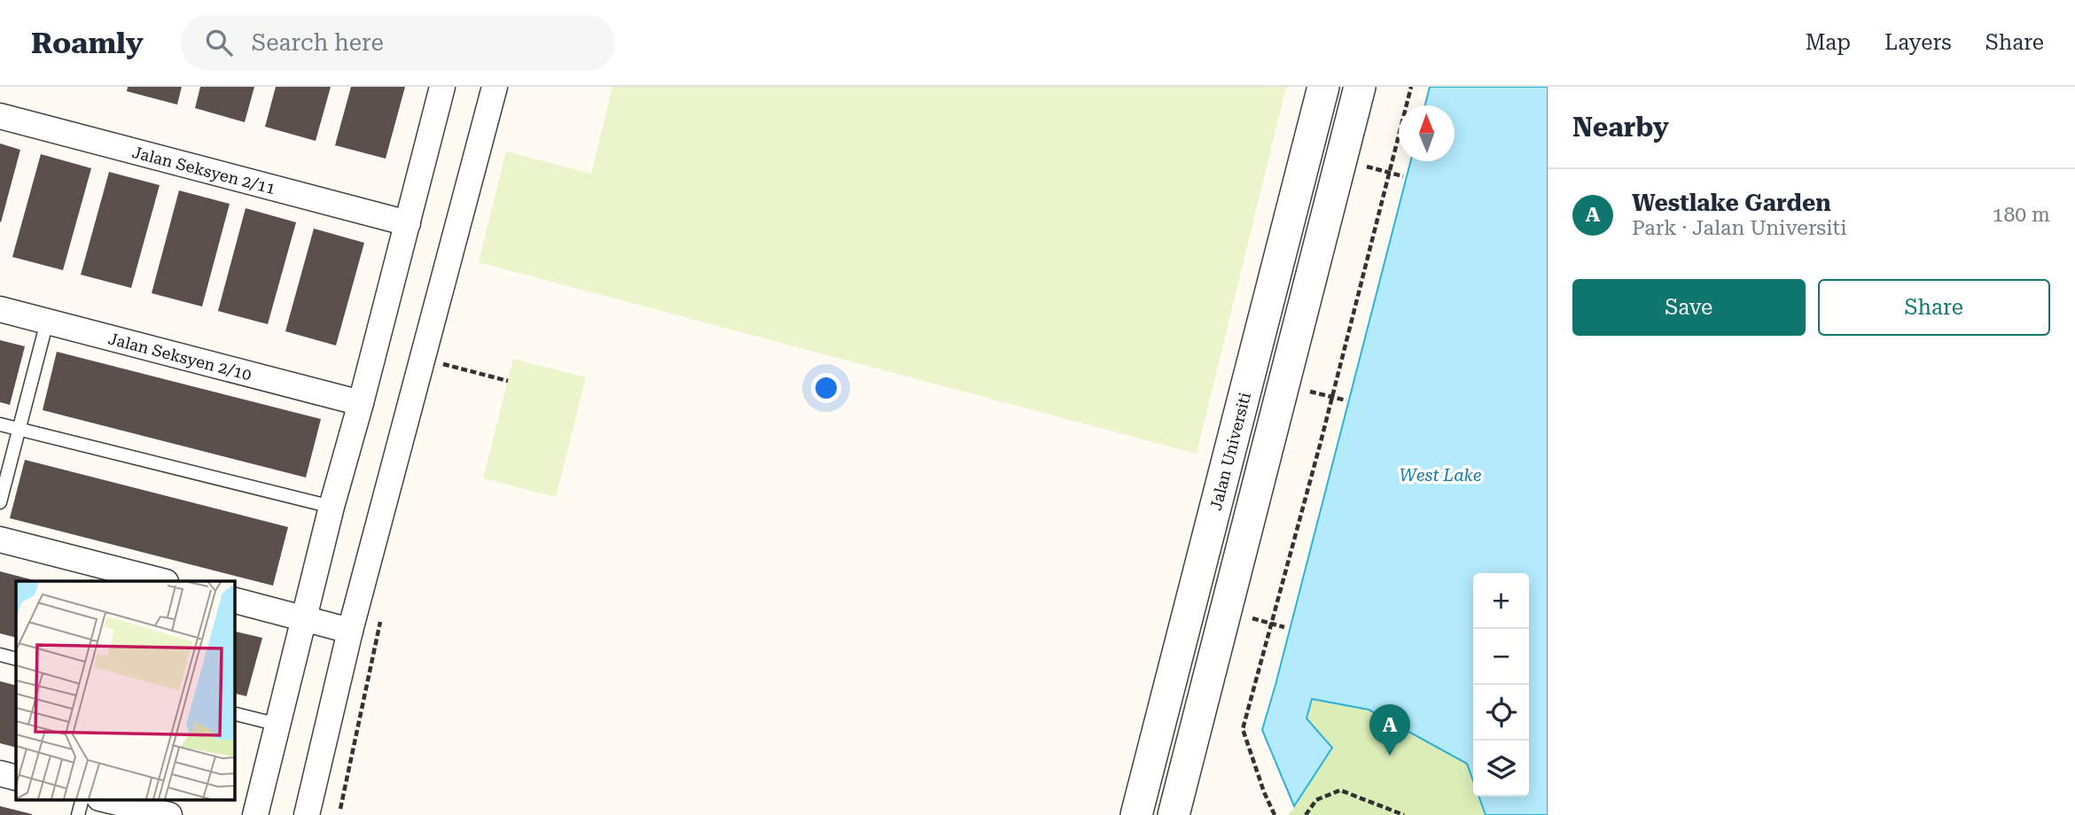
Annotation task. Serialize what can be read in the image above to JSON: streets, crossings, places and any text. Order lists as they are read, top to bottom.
{
  "streets": {
    "street": ["Jalan Seksyen 2/11", "Jalan Seksyen 2/10", "Jalan Universiti"]
  },
  "water": ["West Lake"],
  "north": "top",
  "page": {
    "header": "Roamly",
    "search": "Search here",
    "nav": ["Map", "Layers", "Share"],
    "heading": "Nearby",
    "list": [
      {
        "mark": "A",
        "name": "Westlake Garden",
        "note": "Park · Jalan Universiti",
        "value": "180 m"
      }
    ],
    "buttons": ["Save", "Share"],
    "map_buttons": ["+", "−"],
    "pins": "A"
  }
}
